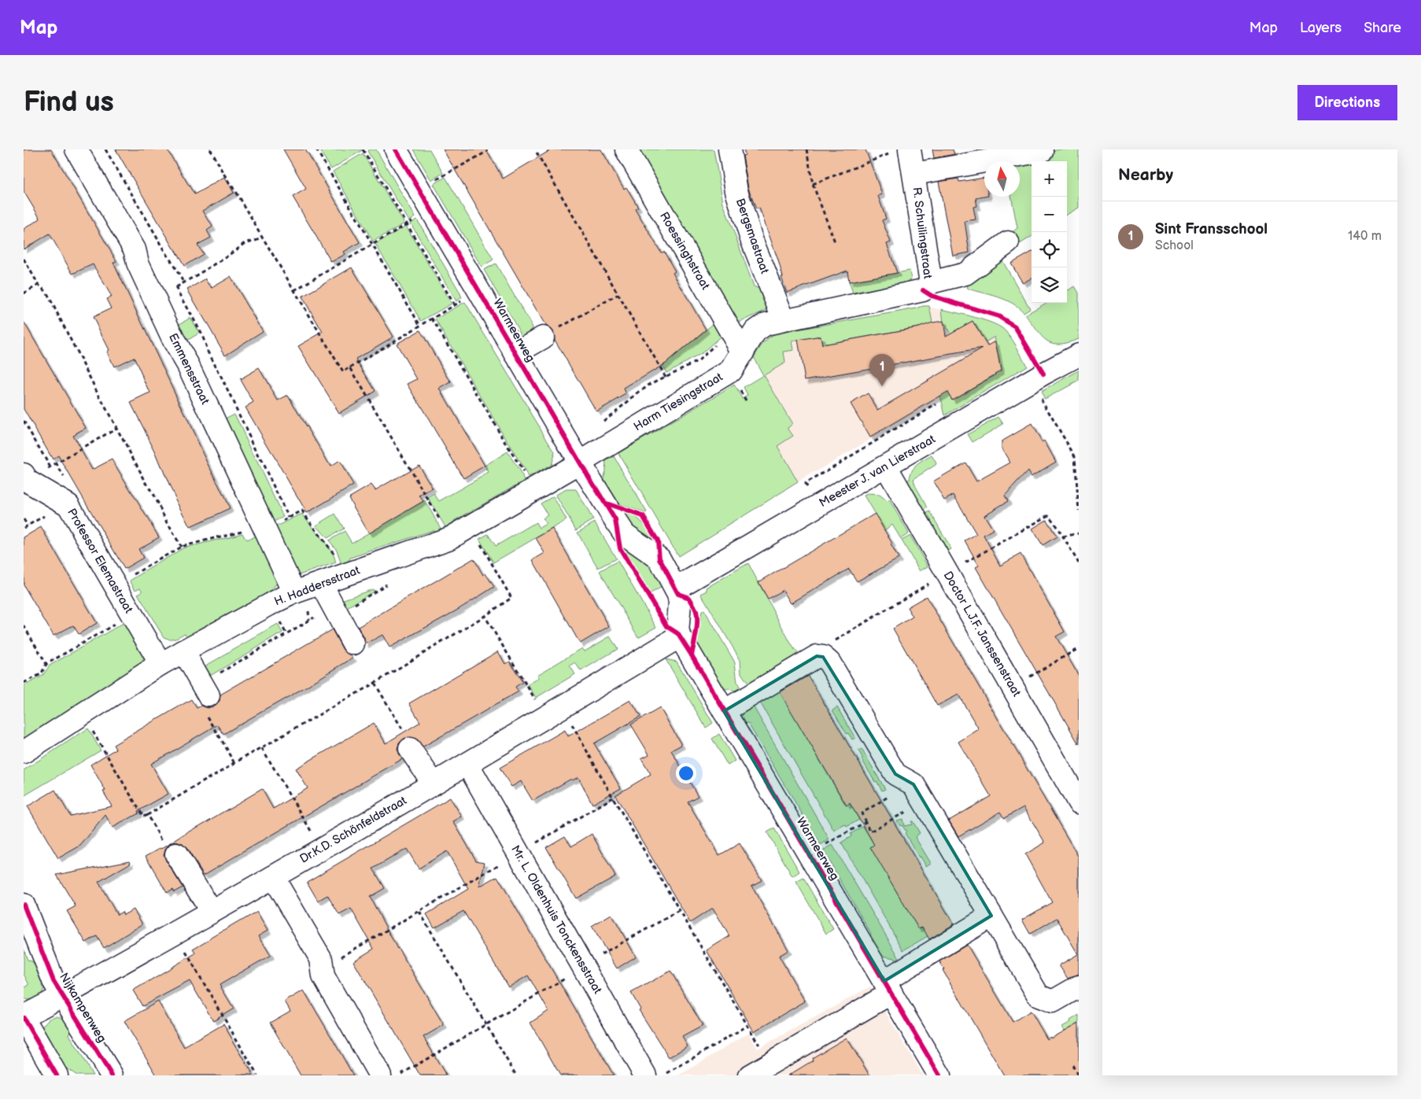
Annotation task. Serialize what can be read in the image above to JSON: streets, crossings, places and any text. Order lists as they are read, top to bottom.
{
  "streets": {
    "street": [
      "R. Schuilingstraat",
      "Bergsmastraat",
      "Roessinghstraat",
      "Warmeerweg",
      "Emmensstraat",
      "Harm Tiesingstraat",
      "Meester J. van Lierstraat",
      "Professor Elemastraat",
      "H. Haddersstraat",
      "Doctor L.J.F. Janssenstraat",
      "Dr.K.D. Schönfeldstraat",
      "Mr. L. Oldenhuis Tonckensstraat",
      "Nijkampenweg"
    ]
  },
  "crossings": [
    ["R. Schuilingstraat", "Harm Tiesingstraat"],
    ["Bergsmastraat", "Harm Tiesingstraat"],
    ["Roessinghstraat", "Harm Tiesingstraat"],
    ["Warmeerweg", "Harm Tiesingstraat"],
    ["Warmeerweg", "Meester J. van Lierstraat"],
    ["Warmeerweg", "H. Haddersstraat"],
    ["Warmeerweg", "Dr.K.D. Schönfeldstraat"],
    ["Emmensstraat", "H. Haddersstraat"],
    ["Harm Tiesingstraat", "H. Haddersstraat"],
    ["Meester J. van Lierstraat", "Doctor L.J.F. Janssenstraat"],
    ["Professor Elemastraat", "H. Haddersstraat"],
    ["Dr.K.D. Schönfeldstraat", "Mr. L. Oldenhuis Tonckensstraat"],
    ["Dr.K.D. Schönfeldstraat", "Nijkampenweg"]
  ],
  "north": "top",
  "page": {
    "header": "Map",
    "nav": ["Map", "Layers", "Share"],
    "buttons": "Directions",
    "title": "Find us",
    "heading": "Nearby",
    "map_buttons": ["+", "−"],
    "list": [
      {
        "mark": "1",
        "name": "Sint Fransschool",
        "note": "School",
        "value": "140 m"
      }
    ],
    "pins": "1"
  }
}
